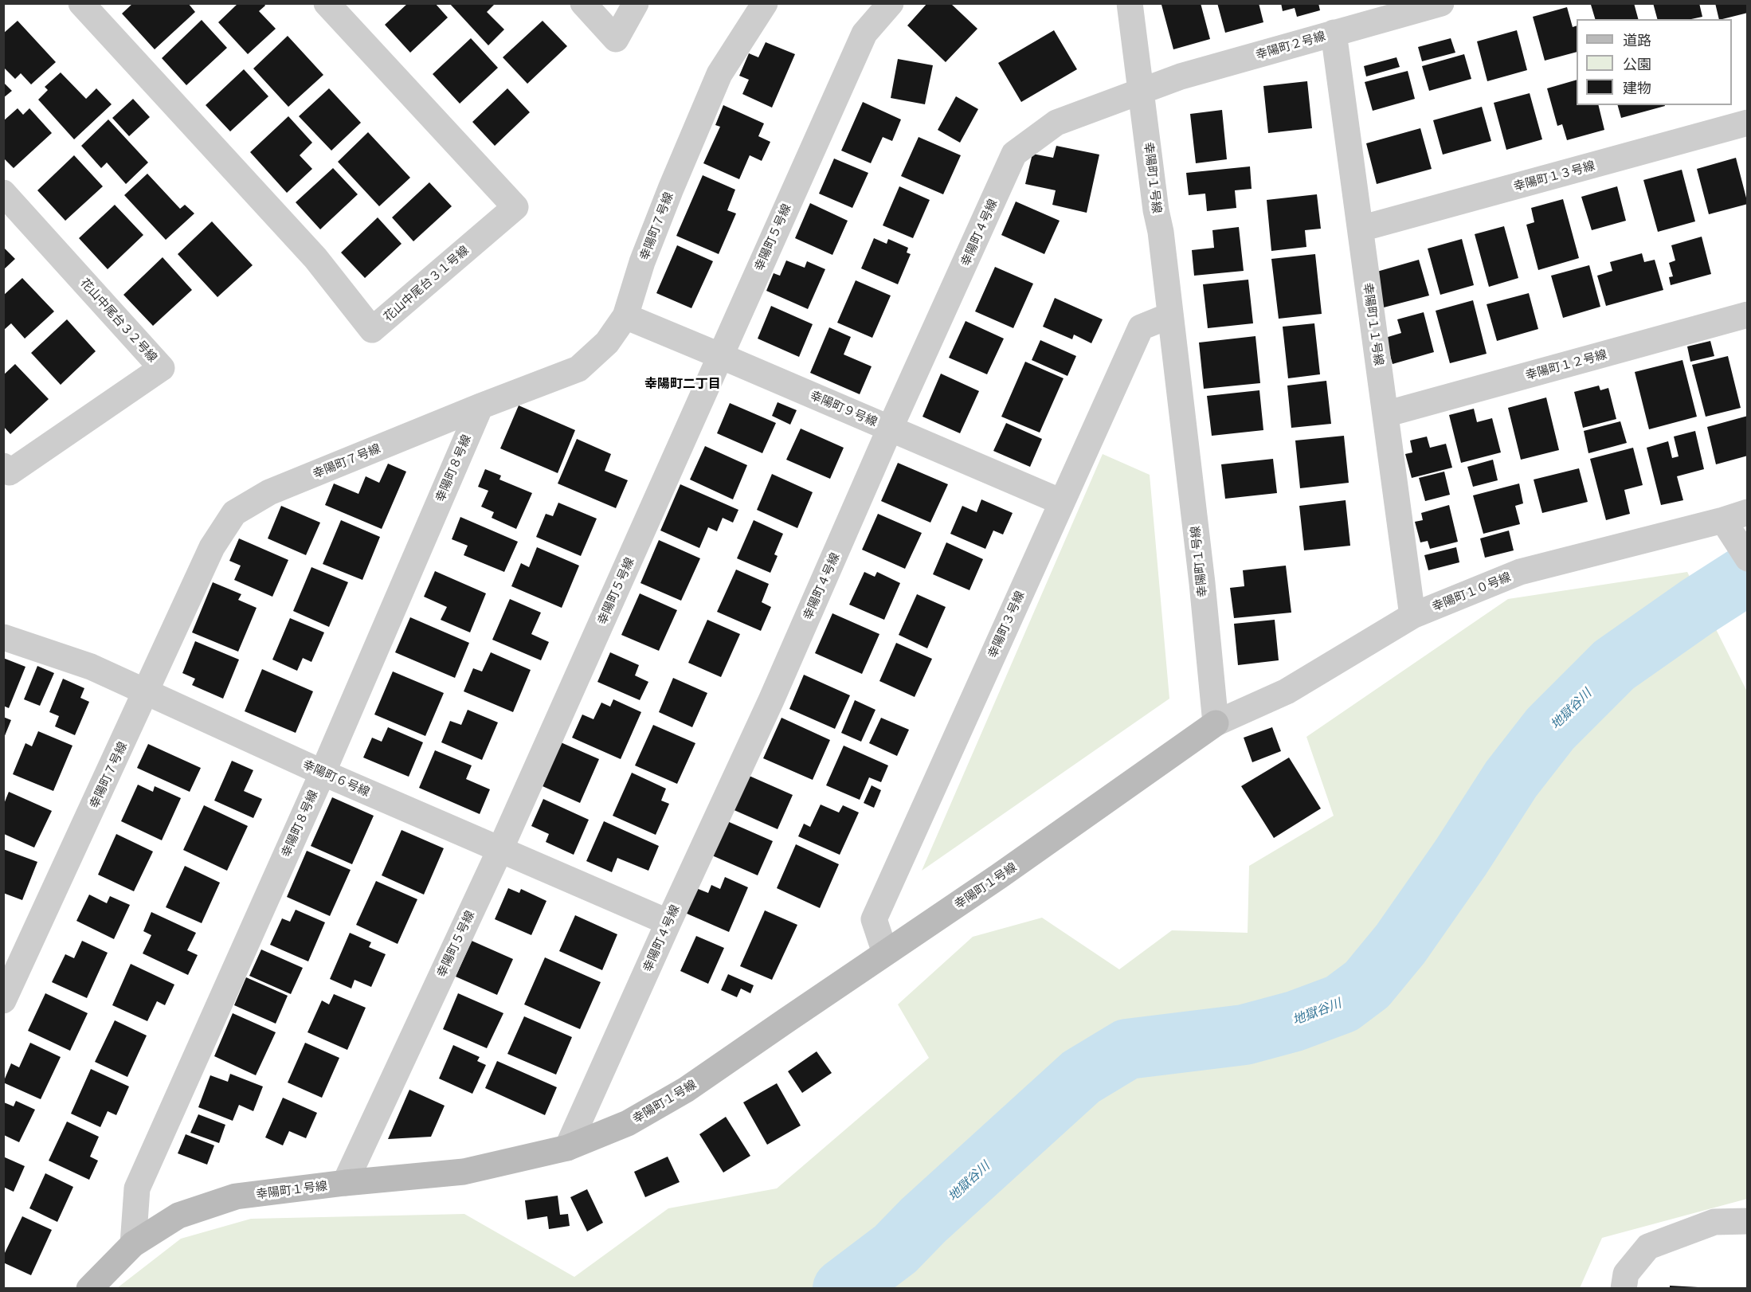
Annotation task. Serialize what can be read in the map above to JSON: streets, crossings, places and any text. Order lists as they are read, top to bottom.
{
  "streets": {
    "street": [
      "幸陽町２号線",
      "幸陽町１３号線",
      "幸陽町１号線",
      "幸陽町７号線",
      "幸陽町４号線",
      "幸陽町５号線",
      "花山中尾台３１号線",
      "花山中尾台３２号線",
      "幸陽町１１号線",
      "幸陽町１２号線",
      "幸陽町９号線",
      "幸陽町８号線",
      "幸陽町１０号線",
      "幸陽町３号線",
      "幸陽町６号線"
    ]
  },
  "crossings": [
    ["幸陽町２号線", "幸陽町１号線"],
    ["幸陽町２号線", "幸陽町４号線"],
    ["幸陽町２号線", "幸陽町１１号線"],
    ["幸陽町１３号線", "幸陽町１１号線"],
    ["幸陽町１号線", "幸陽町４号線"],
    ["幸陽町１号線", "幸陽町５号線"],
    ["幸陽町１号線", "幸陽町８号線"],
    ["幸陽町１号線", "幸陽町１０号線"],
    ["幸陽町１号線", "幸陽町３号線"],
    ["幸陽町７号線", "幸陽町９号線"],
    ["幸陽町７号線", "幸陽町８号線"],
    ["幸陽町７号線", "幸陽町６号線"],
    ["幸陽町４号線", "幸陽町９号線"],
    ["幸陽町４号線", "幸陽町６号線"],
    ["幸陽町５号線", "幸陽町９号線"],
    ["幸陽町５号線", "幸陽町６号線"],
    ["幸陽町１１号線", "幸陽町１２号線"],
    ["幸陽町１１号線", "幸陽町１０号線"],
    ["幸陽町９号線", "幸陽町３号線"],
    ["幸陽町８号線", "幸陽町６号線"]
  ],
  "districts": ["幸陽町二丁目"],
  "water": ["地獄谷川"],
  "legend": ["道路", "公園", "建物"]
}
